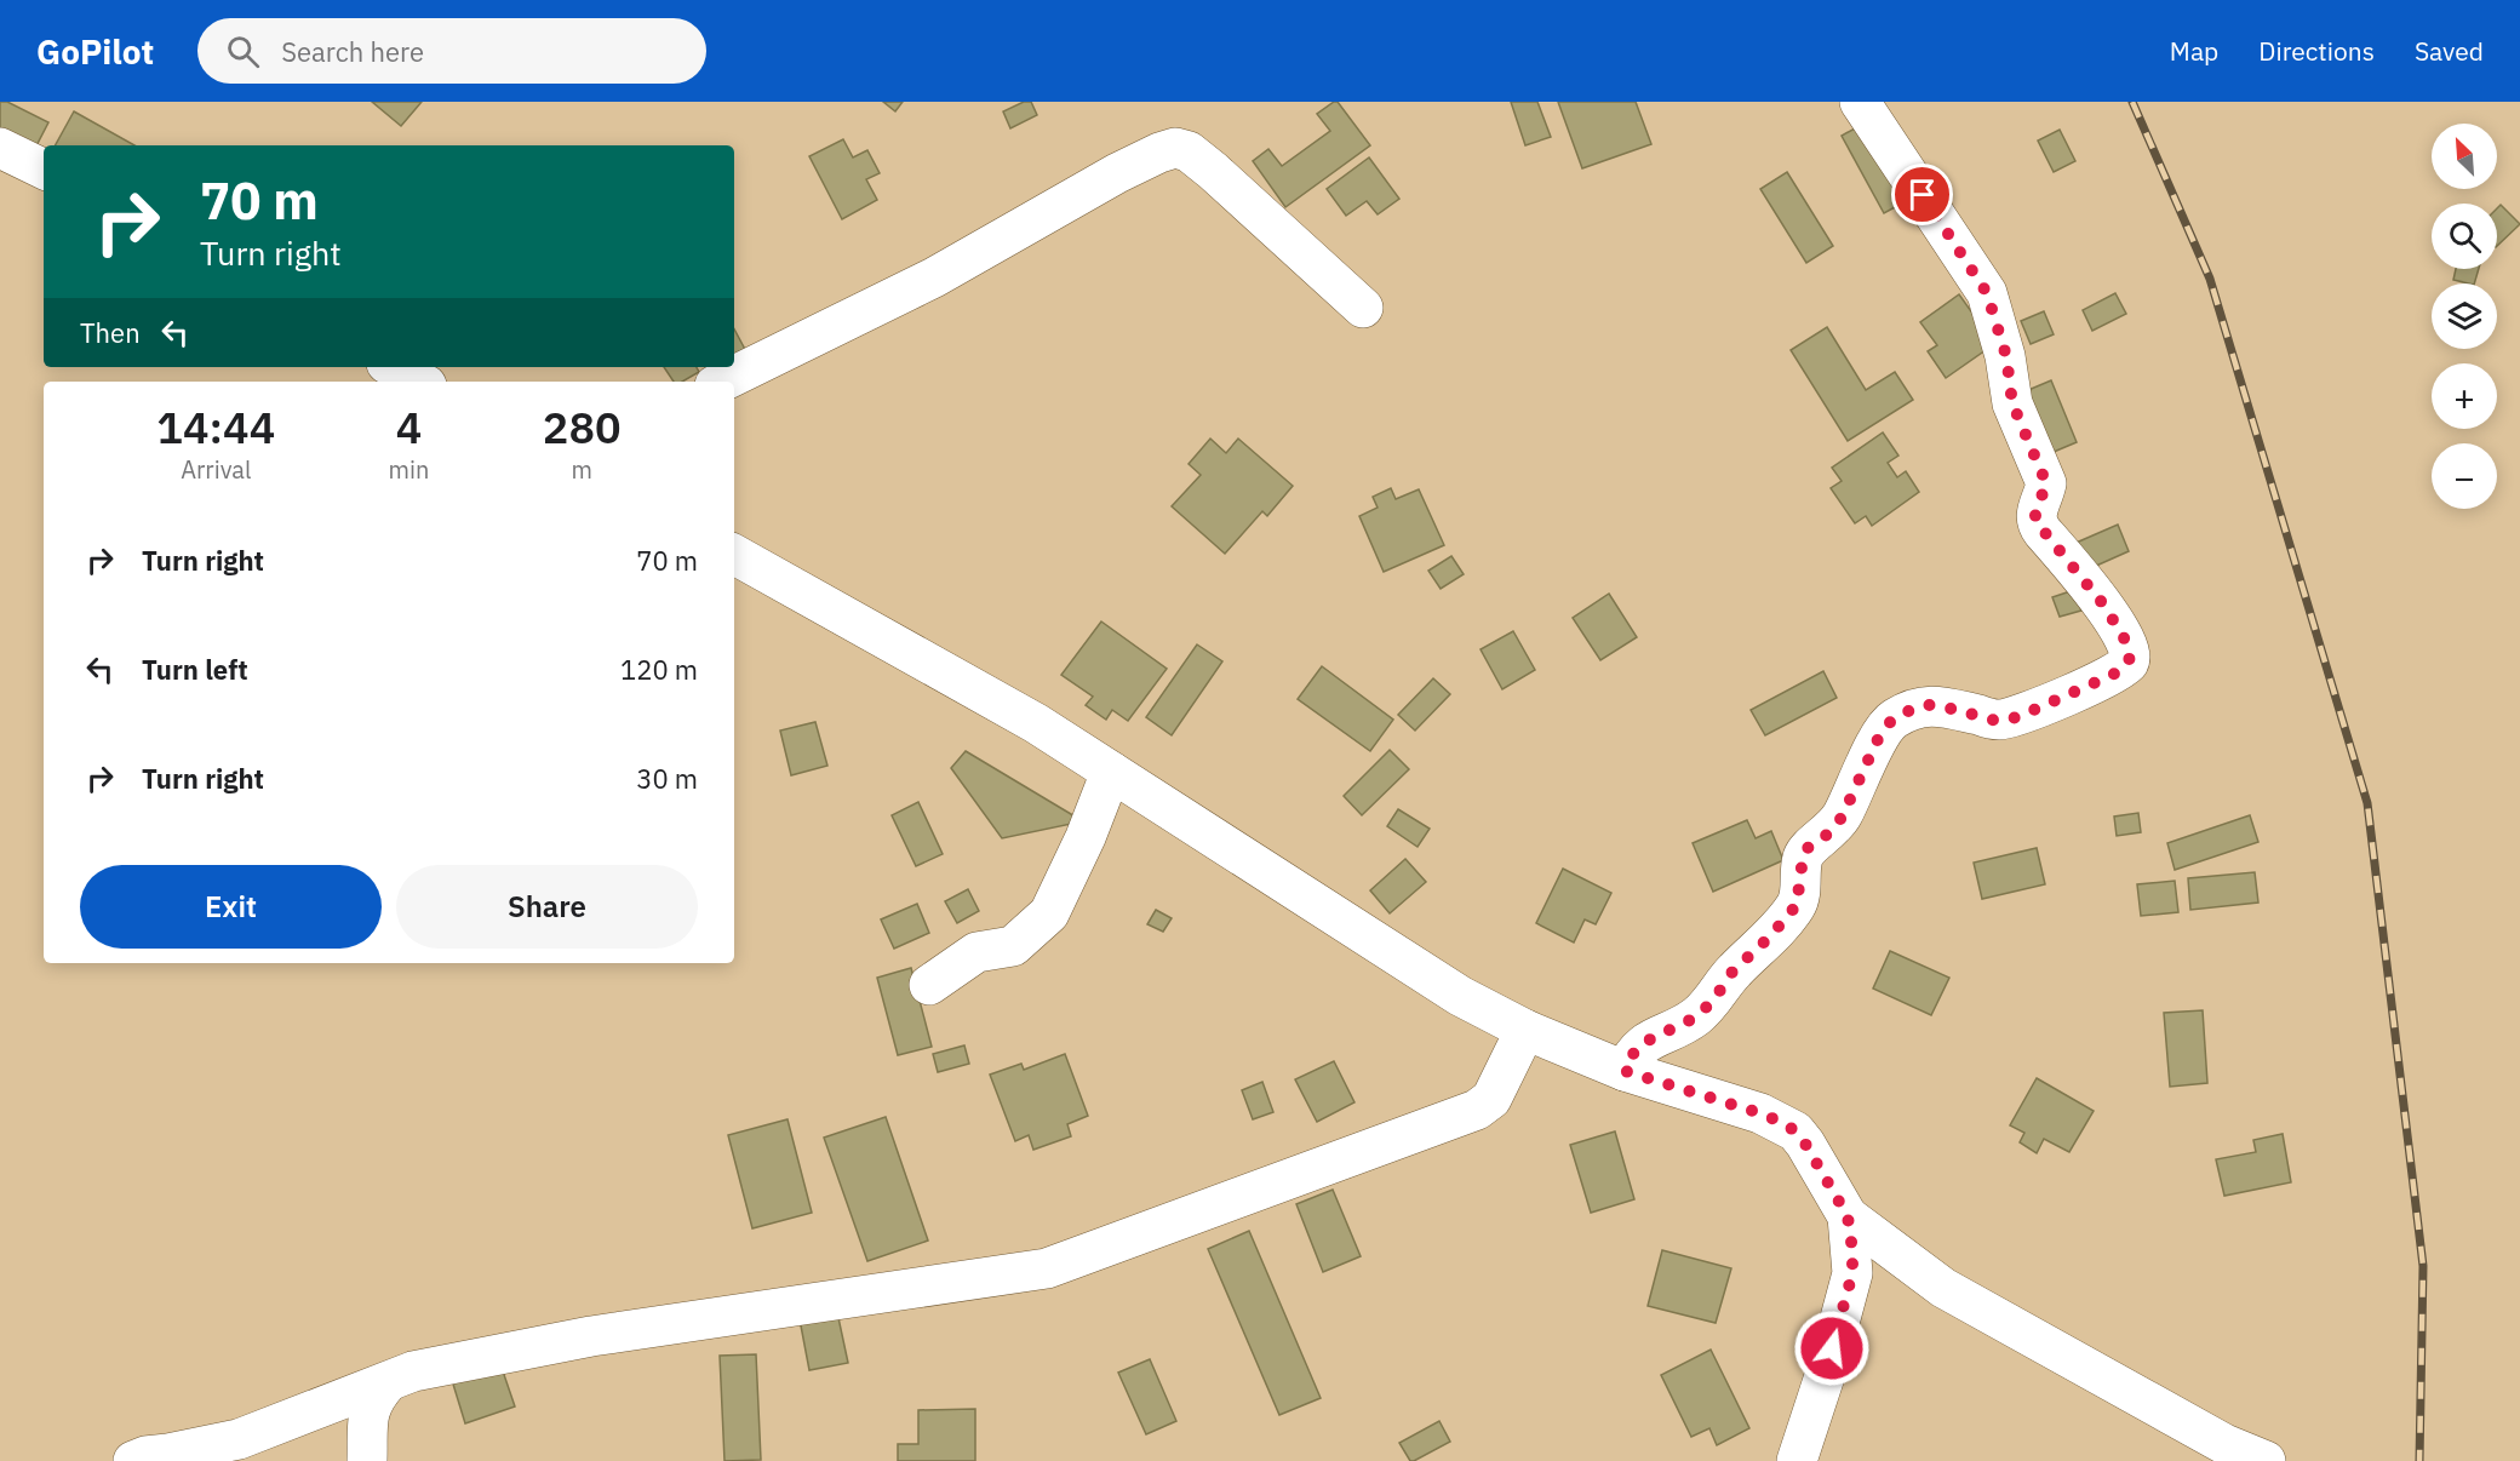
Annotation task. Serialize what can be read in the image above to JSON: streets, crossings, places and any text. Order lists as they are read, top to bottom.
{
  "north": "top left",
  "page": {
    "header": "GoPilot",
    "search": "Search here",
    "nav": ["Map", "Directions", "Saved"],
    "map_buttons": ["+", "−"],
    "turn": ["70 m", "Turn right"],
    "then": "Then",
    "eta": [
      "14:44",
      "Arrival",
      "4",
      "min",
      "280",
      "m"
    ],
    "list": [
      {
        "name": "Turn right",
        "value": "70 m"
      },
      {
        "name": "Turn left",
        "value": "120 m"
      },
      {
        "name": "Turn right",
        "value": "30 m"
      }
    ],
    "buttons": ["Exit", "Share"]
  }
}
